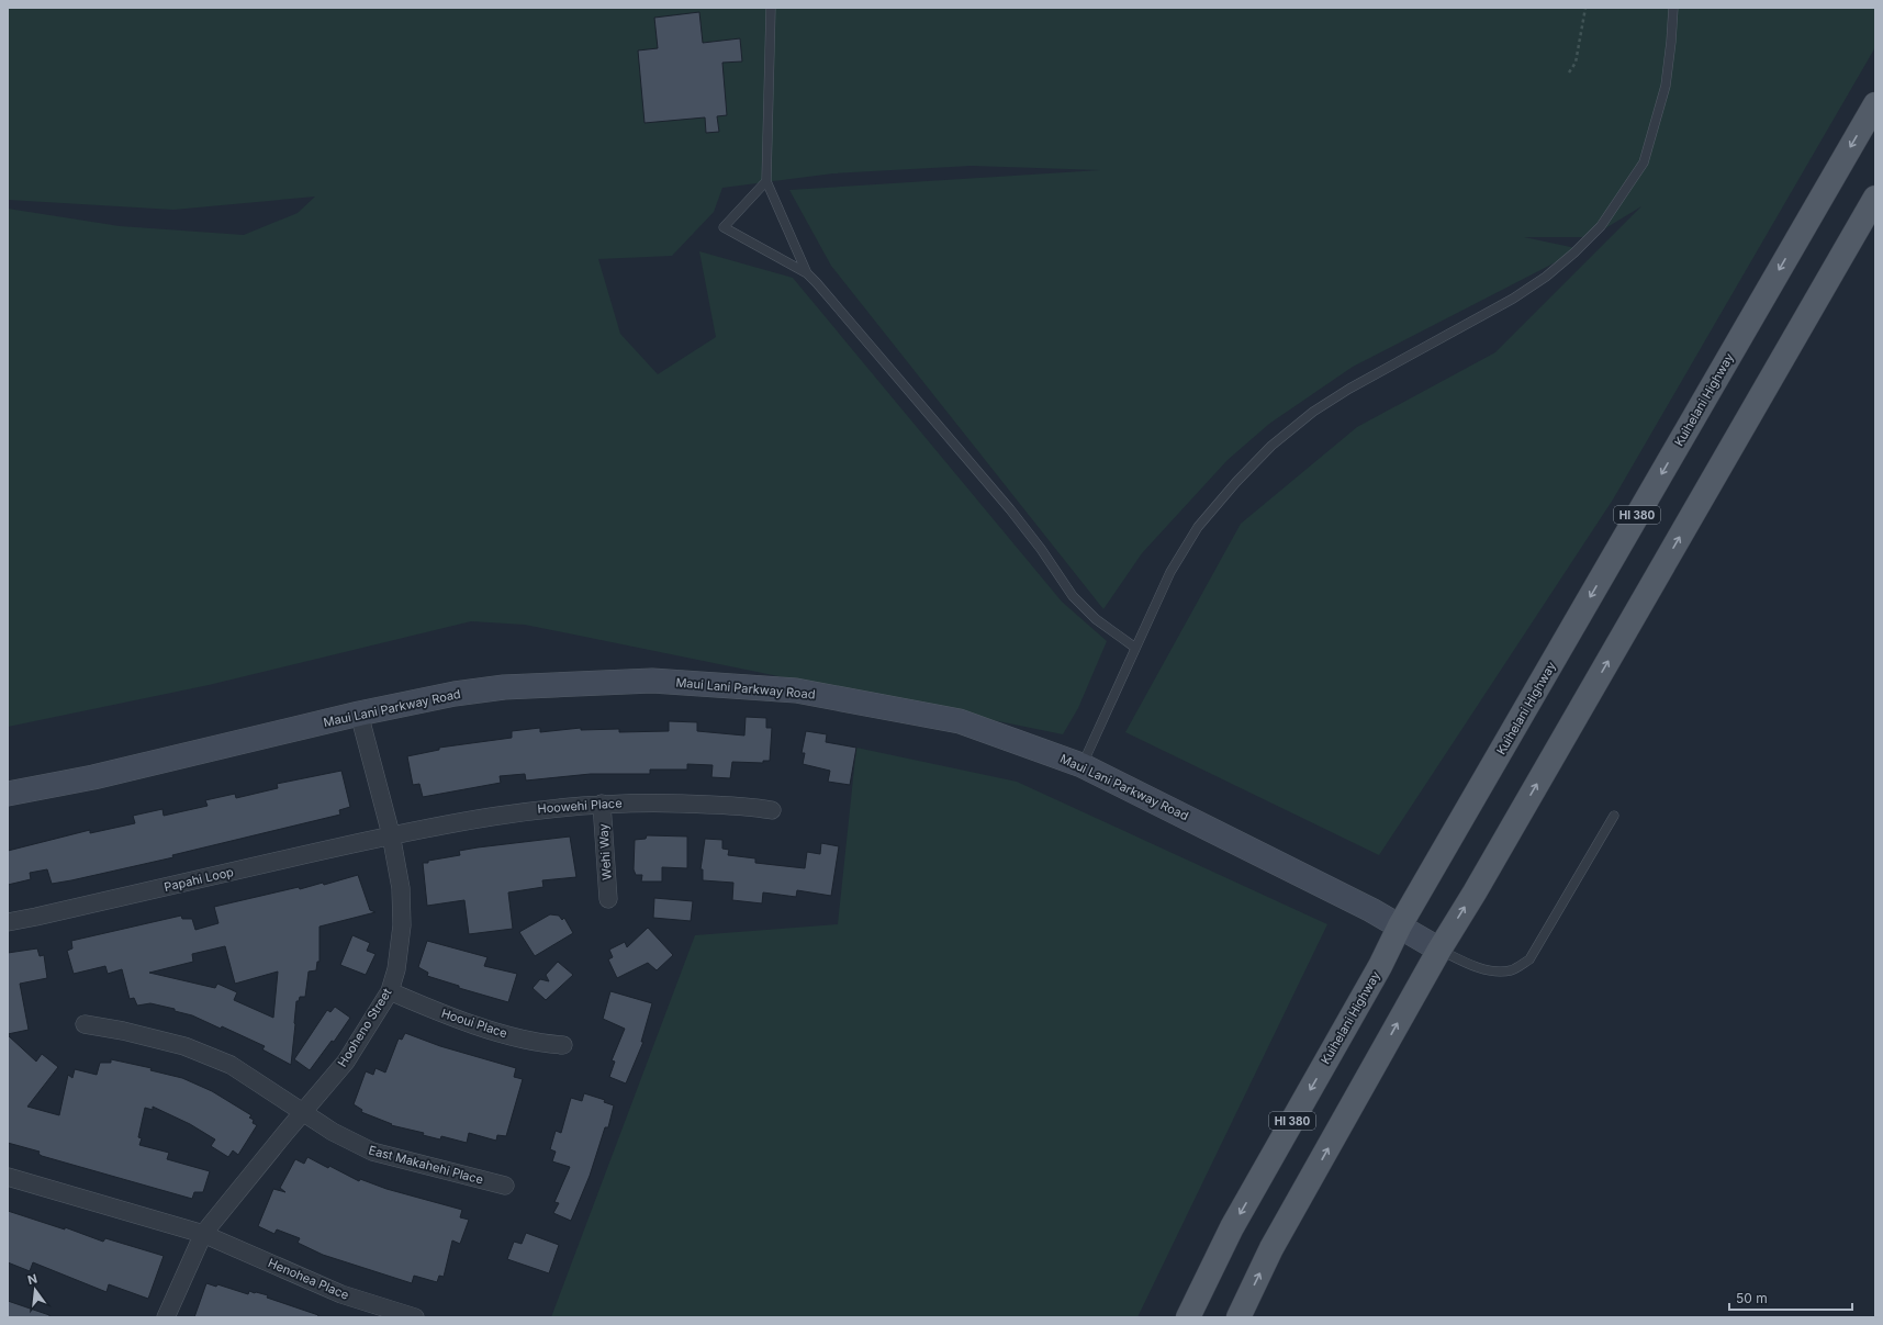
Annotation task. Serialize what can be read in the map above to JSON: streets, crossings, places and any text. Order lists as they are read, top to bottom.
{
  "streets": {
    "main road": ["Kuihelani Highway", "HI 380", "Maui Lani Parkway Road"],
    "street": [
      "Hoowehi Place",
      "Wehi Way",
      "Papahi Loop",
      "Hooui Place",
      "Hooheno Street",
      "East Makahehi Place",
      "Henohea Place"
    ]
  },
  "crossings": [
    ["Kuihelani Highway", "Maui Lani Parkway Road"],
    ["Maui Lani Parkway Road", "Hooheno Street"],
    ["Hoowehi Place", "Wehi Way"],
    ["Hoowehi Place", "Papahi Loop"],
    ["Hoowehi Place", "Hooheno Street"],
    ["Papahi Loop", "Hooheno Street"],
    ["Hooui Place", "Hooheno Street"],
    ["Hooheno Street", "East Makahehi Place"],
    ["Hooheno Street", "Henohea Place"]
  ],
  "scale_bar": "50 m",
  "north": "top"
}
